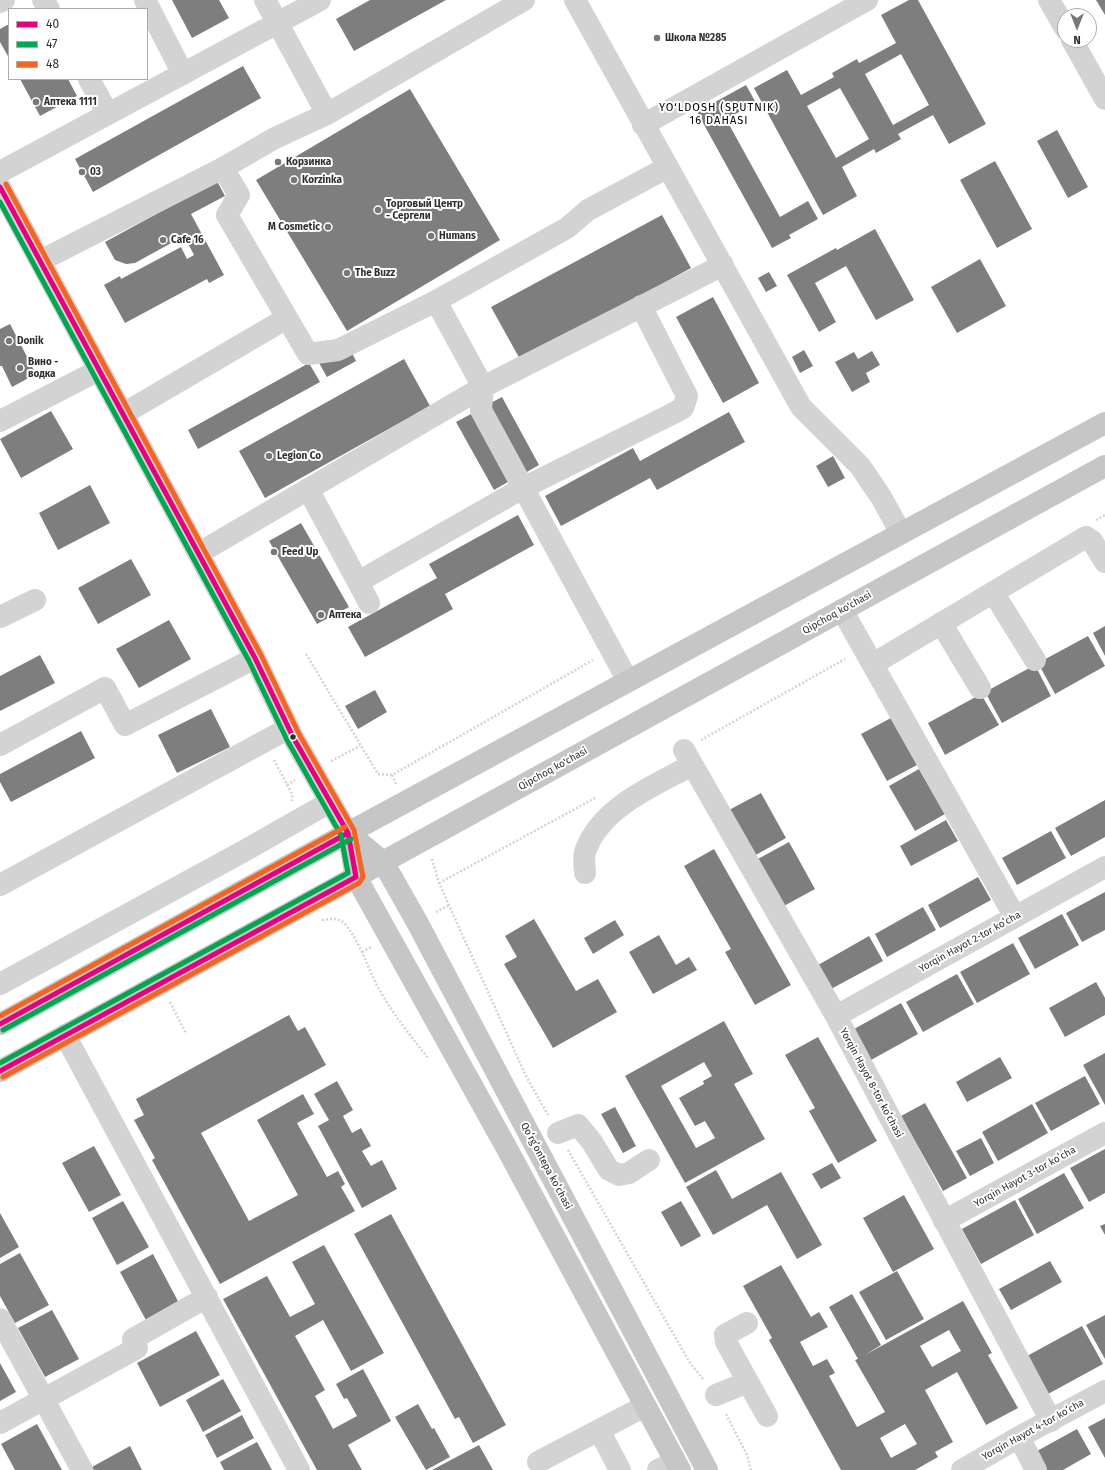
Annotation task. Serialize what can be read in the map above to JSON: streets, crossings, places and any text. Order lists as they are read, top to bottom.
{
  "streets": {
    "main road": ["Qipchoq ko'chasi", "Qoʻrgʻontepa koʻchasi"],
    "street": [
      "Yorqin Hayot 2-tor koʻcha",
      "Yorqin Hayot 8-tor koʻchasi",
      "Yorqin Hayot 3-tor koʻcha",
      "Yorqin Hayot 4-tor koʻcha"
    ]
  },
  "crossings": [
    ["Qipchoq ko'chasi", "Qoʻrgʻontepa koʻchasi"],
    ["Yorqin Hayot 2-tor koʻcha", "Yorqin Hayot 8-tor koʻchasi"],
    ["Yorqin Hayot 8-tor koʻchasi", "Yorqin Hayot 3-tor koʻcha"],
    ["Yorqin Hayot 8-tor koʻchasi", "Yorqin Hayot 4-tor koʻcha"]
  ],
  "districts": ["YO‘LDOSH (SPUTNIK) 16 DAHASI"],
  "places": [
    "Школа №285",
    "Аптека 1111",
    "Корзинка",
    "03",
    "Korzinka",
    "Торговый Центр - Сергели",
    "M Cosmetic",
    "Humans",
    "Cafe 16",
    "The Buzz",
    "Donik",
    "Вино - водка",
    "Legion Co",
    "Feed Up",
    "Аптека"
  ],
  "lines": ["transit line 48", "transit line 40", "transit line 47"],
  "legend": ["40", "47", "48"],
  "north": "bottom"
}
